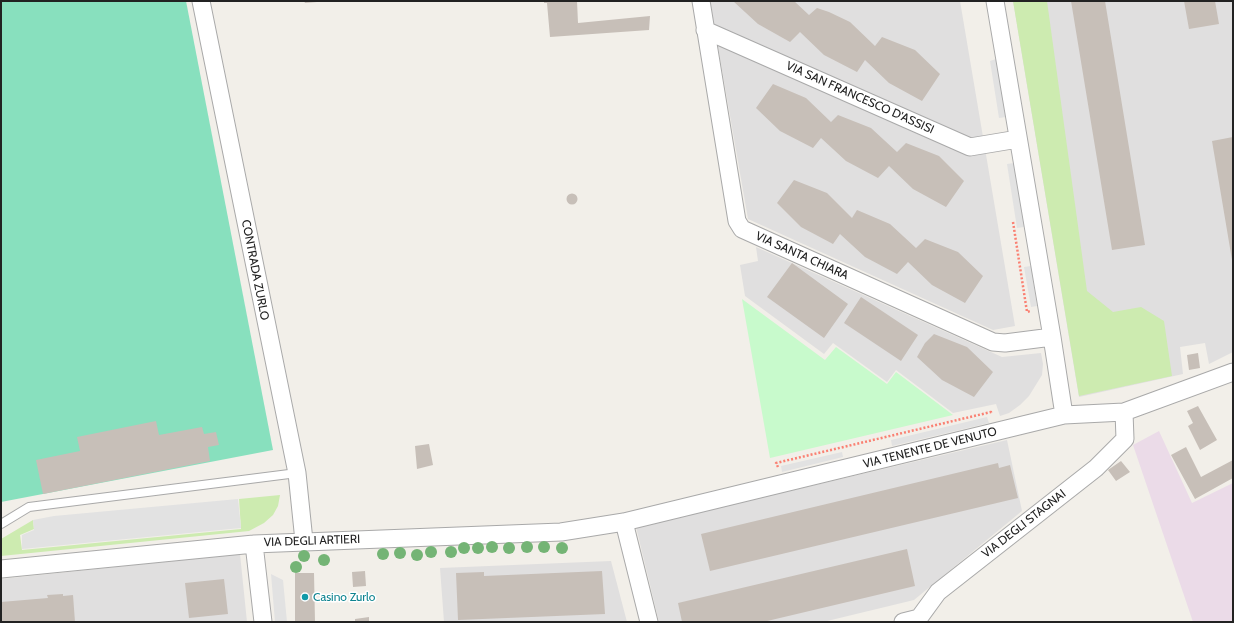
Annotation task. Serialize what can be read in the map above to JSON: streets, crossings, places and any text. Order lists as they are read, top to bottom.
{
  "streets": {
    "street": [
      "VIA SAN FRANCESCO D'ASSISI",
      "VIA SANTA CHIARA",
      "CONTRADA ZURLO",
      "VIA TENENTE DE VENUTO",
      "VIA DEGLI STAGNAI",
      "VIA DEGLI ARTIERI"
    ]
  },
  "crossings": [
    ["VIA SAN FRANCESCO D'ASSISI", "VIA SANTA CHIARA"],
    ["CONTRADA ZURLO", "VIA DEGLI ARTIERI"],
    ["VIA TENENTE DE VENUTO", "VIA DEGLI STAGNAI"],
    ["VIA TENENTE DE VENUTO", "VIA DEGLI ARTIERI"]
  ],
  "places": ["Casino Zurlo"]
}
